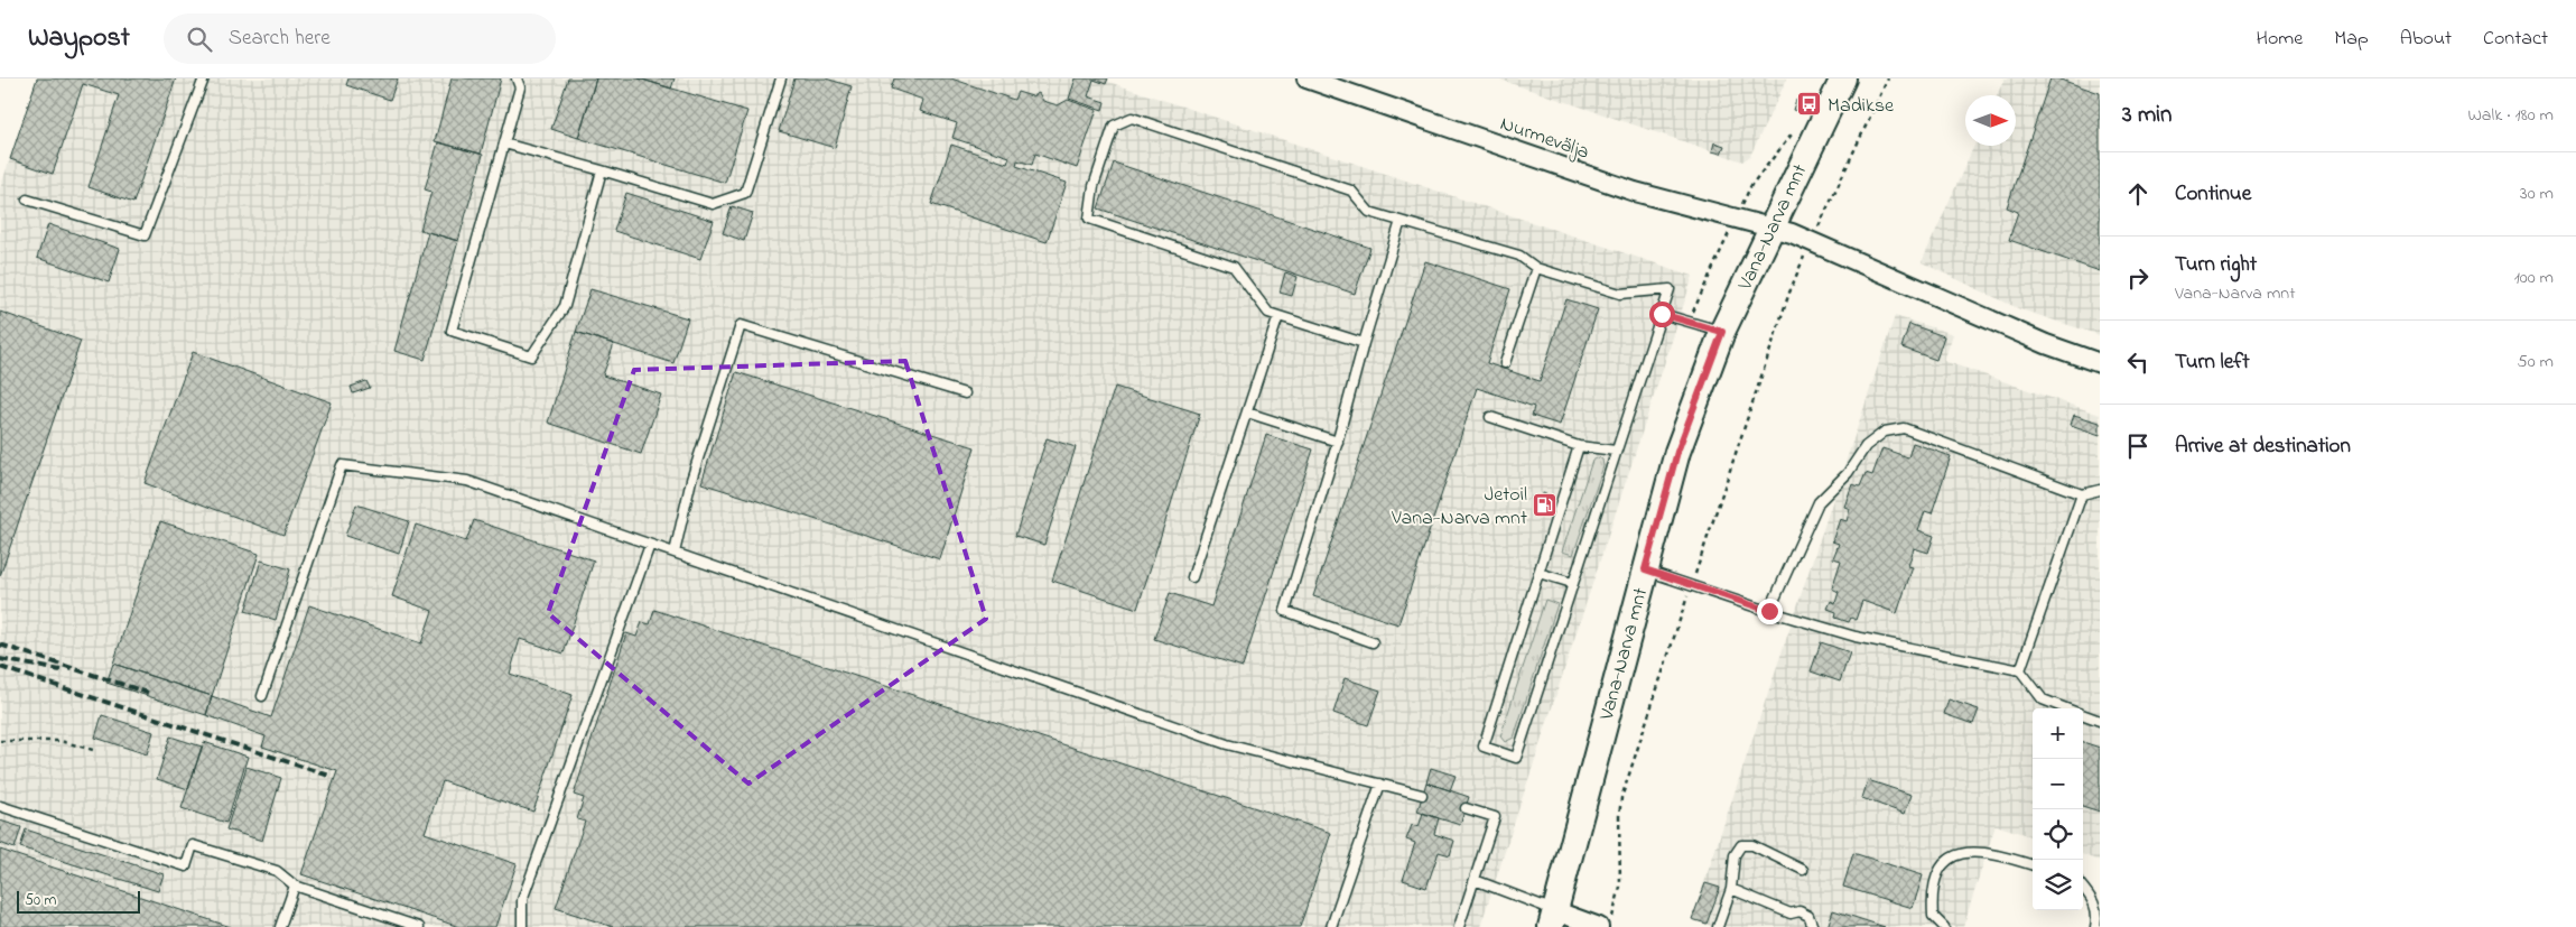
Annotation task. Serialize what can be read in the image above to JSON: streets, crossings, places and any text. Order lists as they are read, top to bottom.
{
  "streets": {
    "main road": ["Vana-Narva mnt"],
    "street": ["Nurmevälja"]
  },
  "crossings": [
    ["Nurmevälja", "Vana-Narva mnt"]
  ],
  "places": {
    "bus stop": ["Madikse"],
    "fuel station": ["Jetoil Vana-Narva mnt"]
  },
  "scale_bar": "50 m",
  "north": "right",
  "page": {
    "header": "Waypost",
    "search": "Search here",
    "nav": [
      "Home",
      "Map",
      "About",
      "Contact"
    ],
    "heading": ["3 min", "Walk · 180 m"],
    "list": [
      ["Continue", "30 m"],
      ["Turn right", "Vana-Narva mnt", "100 m"],
      ["Turn left", "50 m"],
      "Arrive at destination"
    ],
    "map_buttons": ["+", "−"],
    "scale": "50 m"
  }
}
